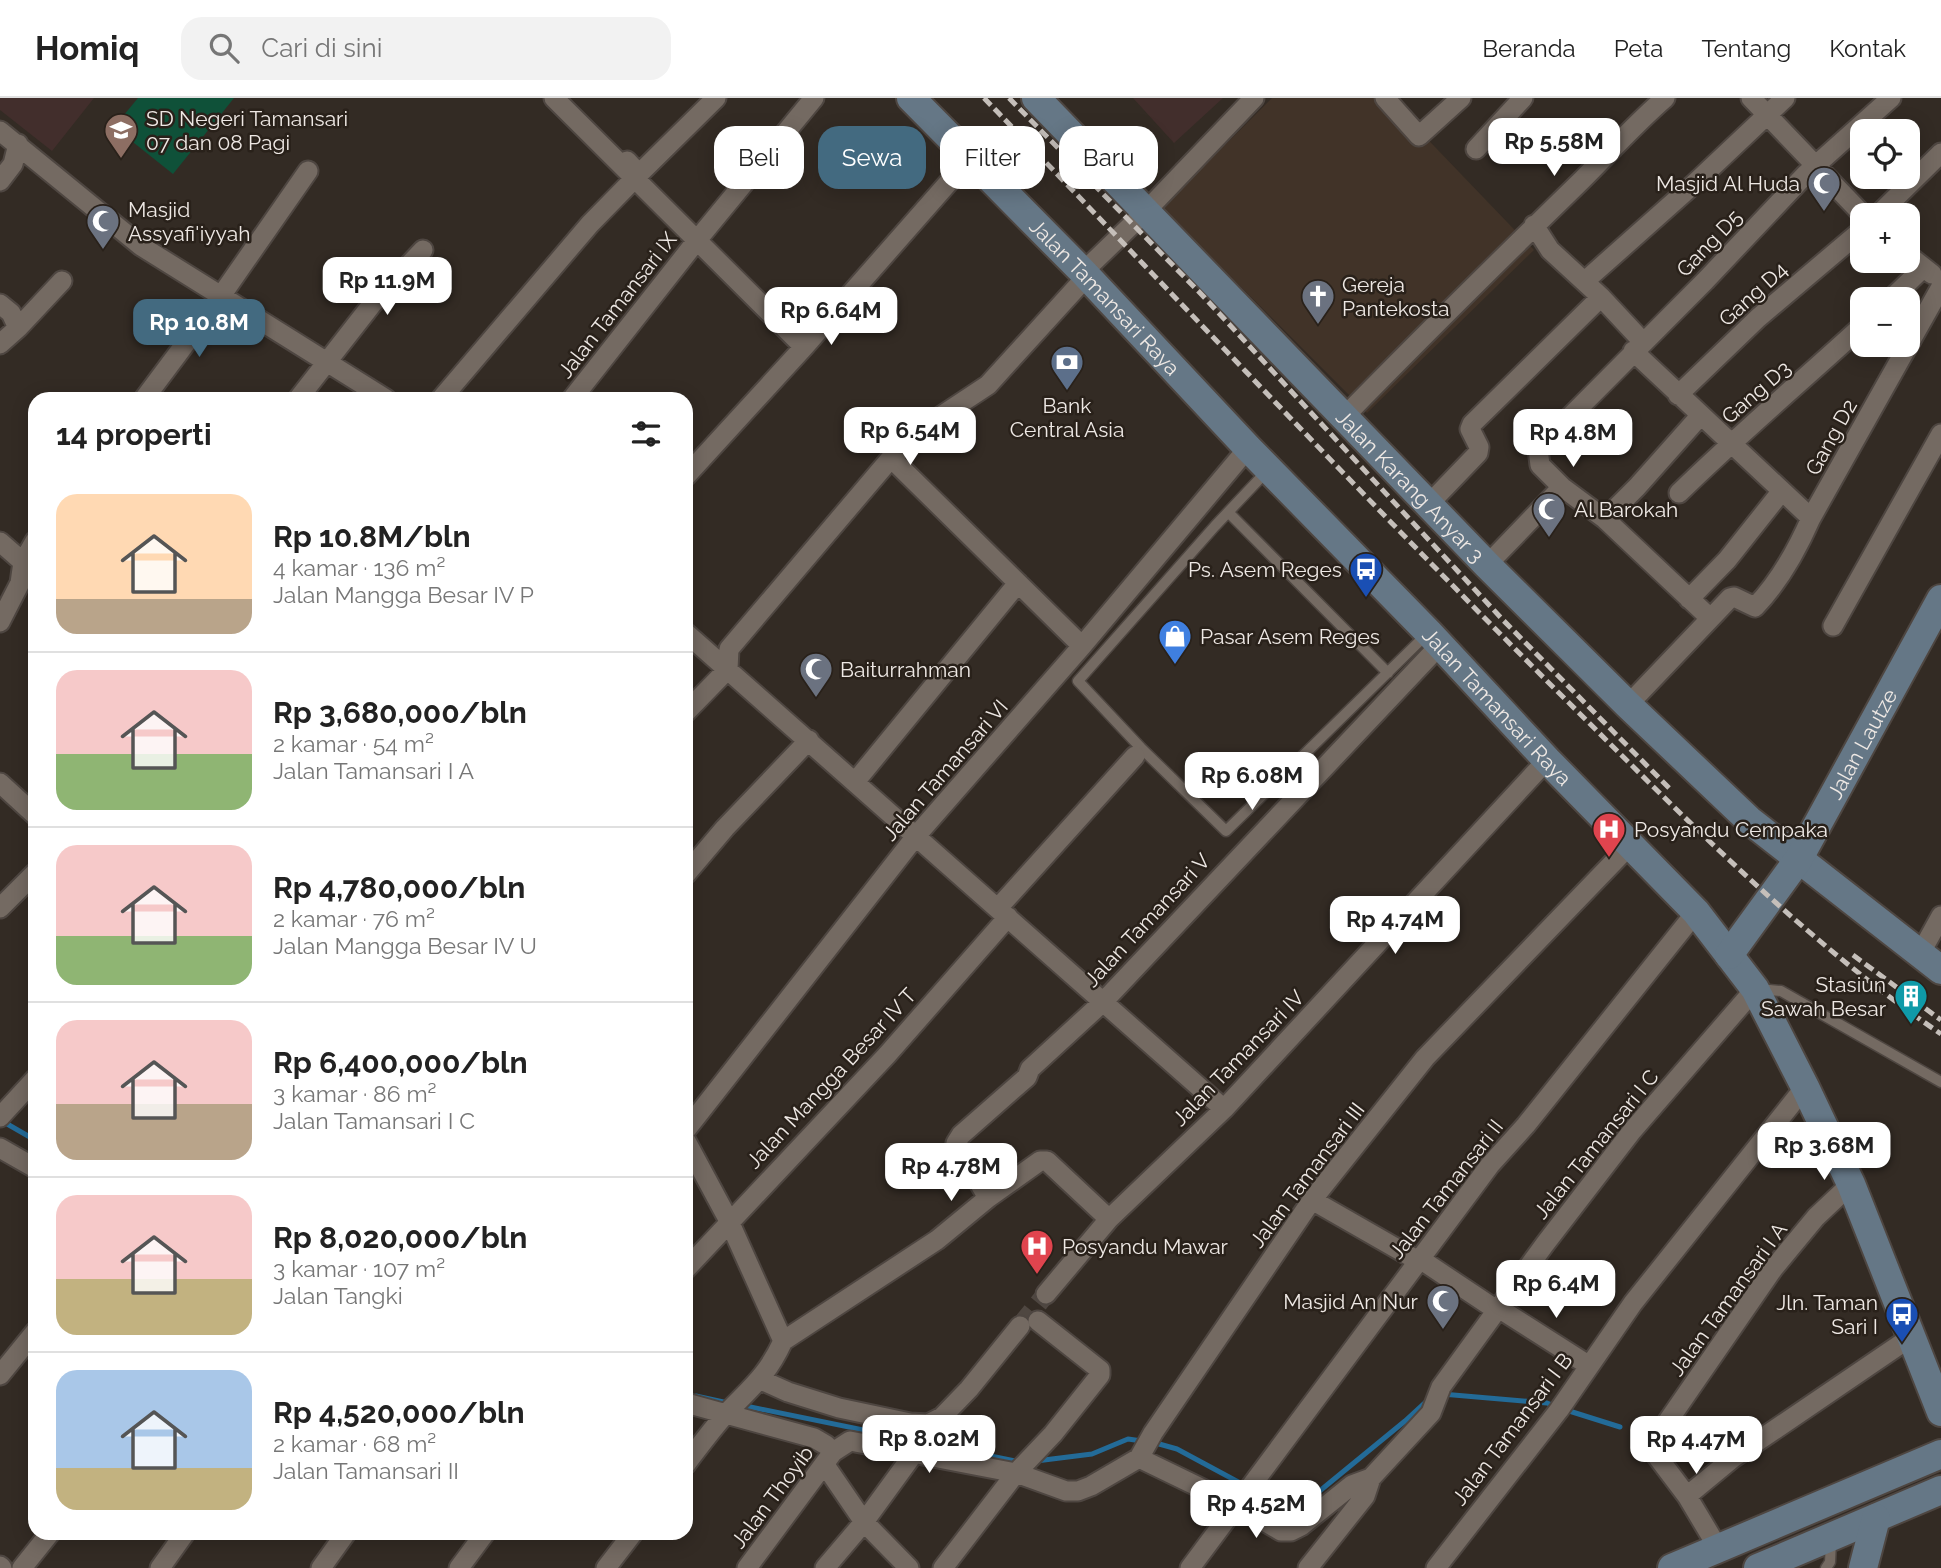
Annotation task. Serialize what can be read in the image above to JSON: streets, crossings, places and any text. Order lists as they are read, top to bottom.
{
  "streets": {
    "street": [
      "Gang D5",
      "Gang D4",
      "Jalan Tamansari Raya",
      "Jalan Tamansari IX",
      "Gang D3",
      "Gang D2",
      "Jalan Karang Anyar 3",
      "Jalan Lautze",
      "Jalan Tamansari VI",
      "Jalan Tamansari V",
      "Jalan Tamansari IV",
      "Jalan Mangga Besar IV T",
      "Jalan Tamansari I C",
      "Jalan Tamansari III",
      "Jalan Tamansari II",
      "Jalan Tamansari I A",
      "Jalan Tamansari I B",
      "Jalan Thoyib"
    ]
  },
  "crossings": [
    ["Jalan Tamansari Raya", "Jalan Lautze"],
    ["Jalan Tamansari Raya", "Jalan Tamansari VI"],
    ["Jalan Tamansari Raya", "Jalan Tamansari V"],
    ["Jalan Tamansari Raya", "Jalan Tamansari IV"],
    ["Jalan Tamansari Raya", "Jalan Tamansari I C"],
    ["Jalan Tamansari Raya", "Jalan Tamansari III"],
    ["Jalan Tamansari Raya", "Jalan Tamansari II"],
    ["Jalan Tamansari Raya", "Jalan Tamansari I A"],
    ["Jalan Tamansari Raya", "Jalan Tamansari I B"],
    ["Jalan Karang Anyar 3", "Jalan Lautze"],
    ["Jalan Tamansari III", "Jalan Thoyib"]
  ],
  "places": {
    "school or university": ["SD Negeri Tamansari 07 dan 08 Pagi"],
    "mosque": [
      "Masjid Al Huda",
      "Masjid Assyafi'iyyah",
      "Al Barokah",
      "Baiturrahman",
      "Masjid An Nur"
    ],
    "church": ["Gereja Pantekosta"],
    "bank": ["Bank Central Asia"],
    "bus stop": ["Ps. Asem Reges", "Jln. Taman Sari I"],
    "shop": ["Pasar Asem Reges"],
    "hospital": ["Posyandu Cempaka", "Posyandu Mawar"],
    "building": ["Stasiun Sawah Besar"]
  },
  "page": {
    "header": "Homiq",
    "search": "Cari di sini",
    "nav": [
      "Beranda",
      "Peta",
      "Tentang",
      "Kontak"
    ],
    "price": [
      "Rp 5.58M",
      "Rp 11.9M",
      "Rp 6.64M",
      "Rp 10.8M",
      "Rp 6.54M",
      "Rp 4.8M",
      "Rp 6.08M",
      "Rp 4.74M",
      "Rp 3.68M",
      "Rp 4.78M",
      "Rp 6.4M",
      "Rp 8.02M",
      "Rp 4.47M",
      "Rp 4.52M"
    ],
    "map_buttons": ["+", "−"],
    "chip": [
      "Beli",
      "Sewa",
      "Filter",
      "Baru"
    ],
    "heading": "14 properti",
    "list": [
      {
        "name": "Rp 10.8M/bln",
        "note": "4 kamar · 136 m² · Jalan Mangga Besar IV P"
      },
      {
        "name": "Rp 3,680,000/bln",
        "note": "2 kamar · 54 m² · Jalan Tamansari I A"
      },
      {
        "name": "Rp 4,780,000/bln",
        "note": "2 kamar · 76 m² · Jalan Mangga Besar IV U"
      },
      {
        "name": "Rp 6,400,000/bln",
        "note": "3 kamar · 86 m² · Jalan Tamansari I C"
      },
      {
        "name": "Rp 8,020,000/bln",
        "note": "3 kamar · 107 m² · Jalan Tangki"
      },
      {
        "name": "Rp 4,520,000/bln",
        "note": "2 kamar · 68 m² · Jalan Tamansari II"
      }
    ]
  }
}
